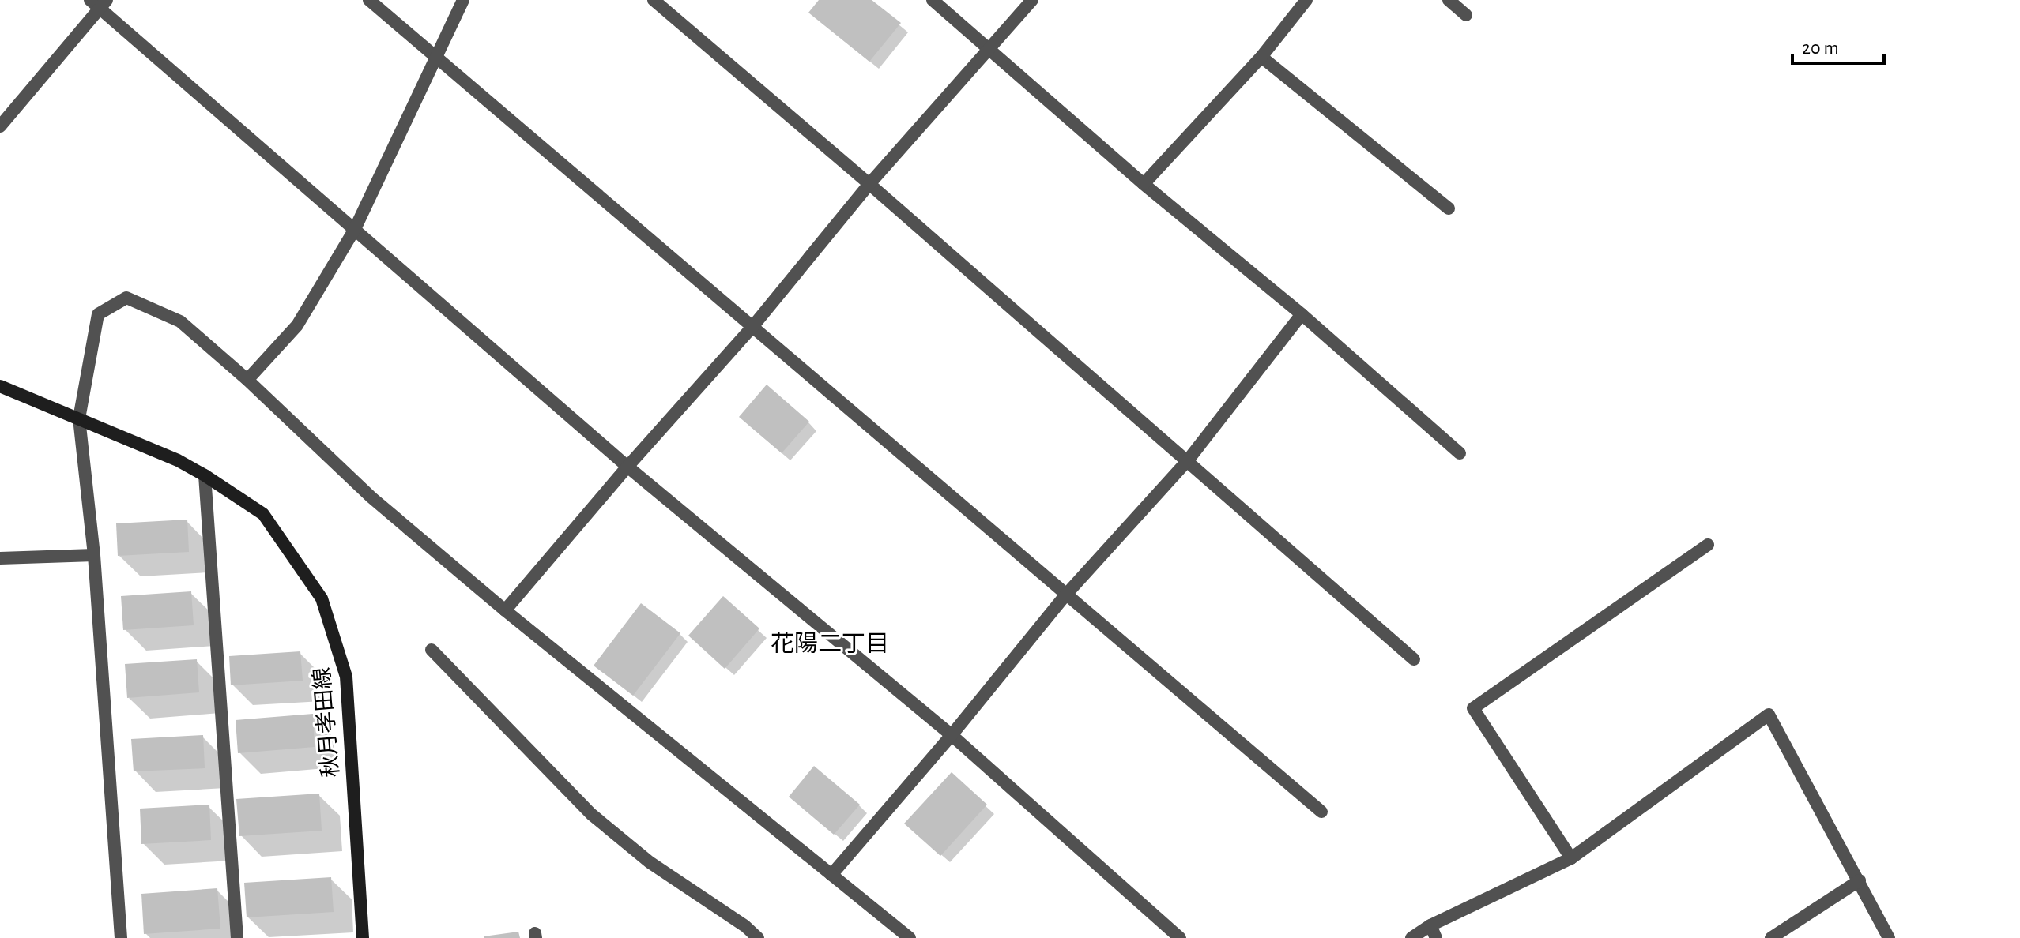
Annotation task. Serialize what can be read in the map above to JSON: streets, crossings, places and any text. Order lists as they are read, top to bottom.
{
  "streets": {
    "street": ["秋月孝田線"]
  },
  "districts": ["花陽二丁目"],
  "scale_bar": "20 m"
}
